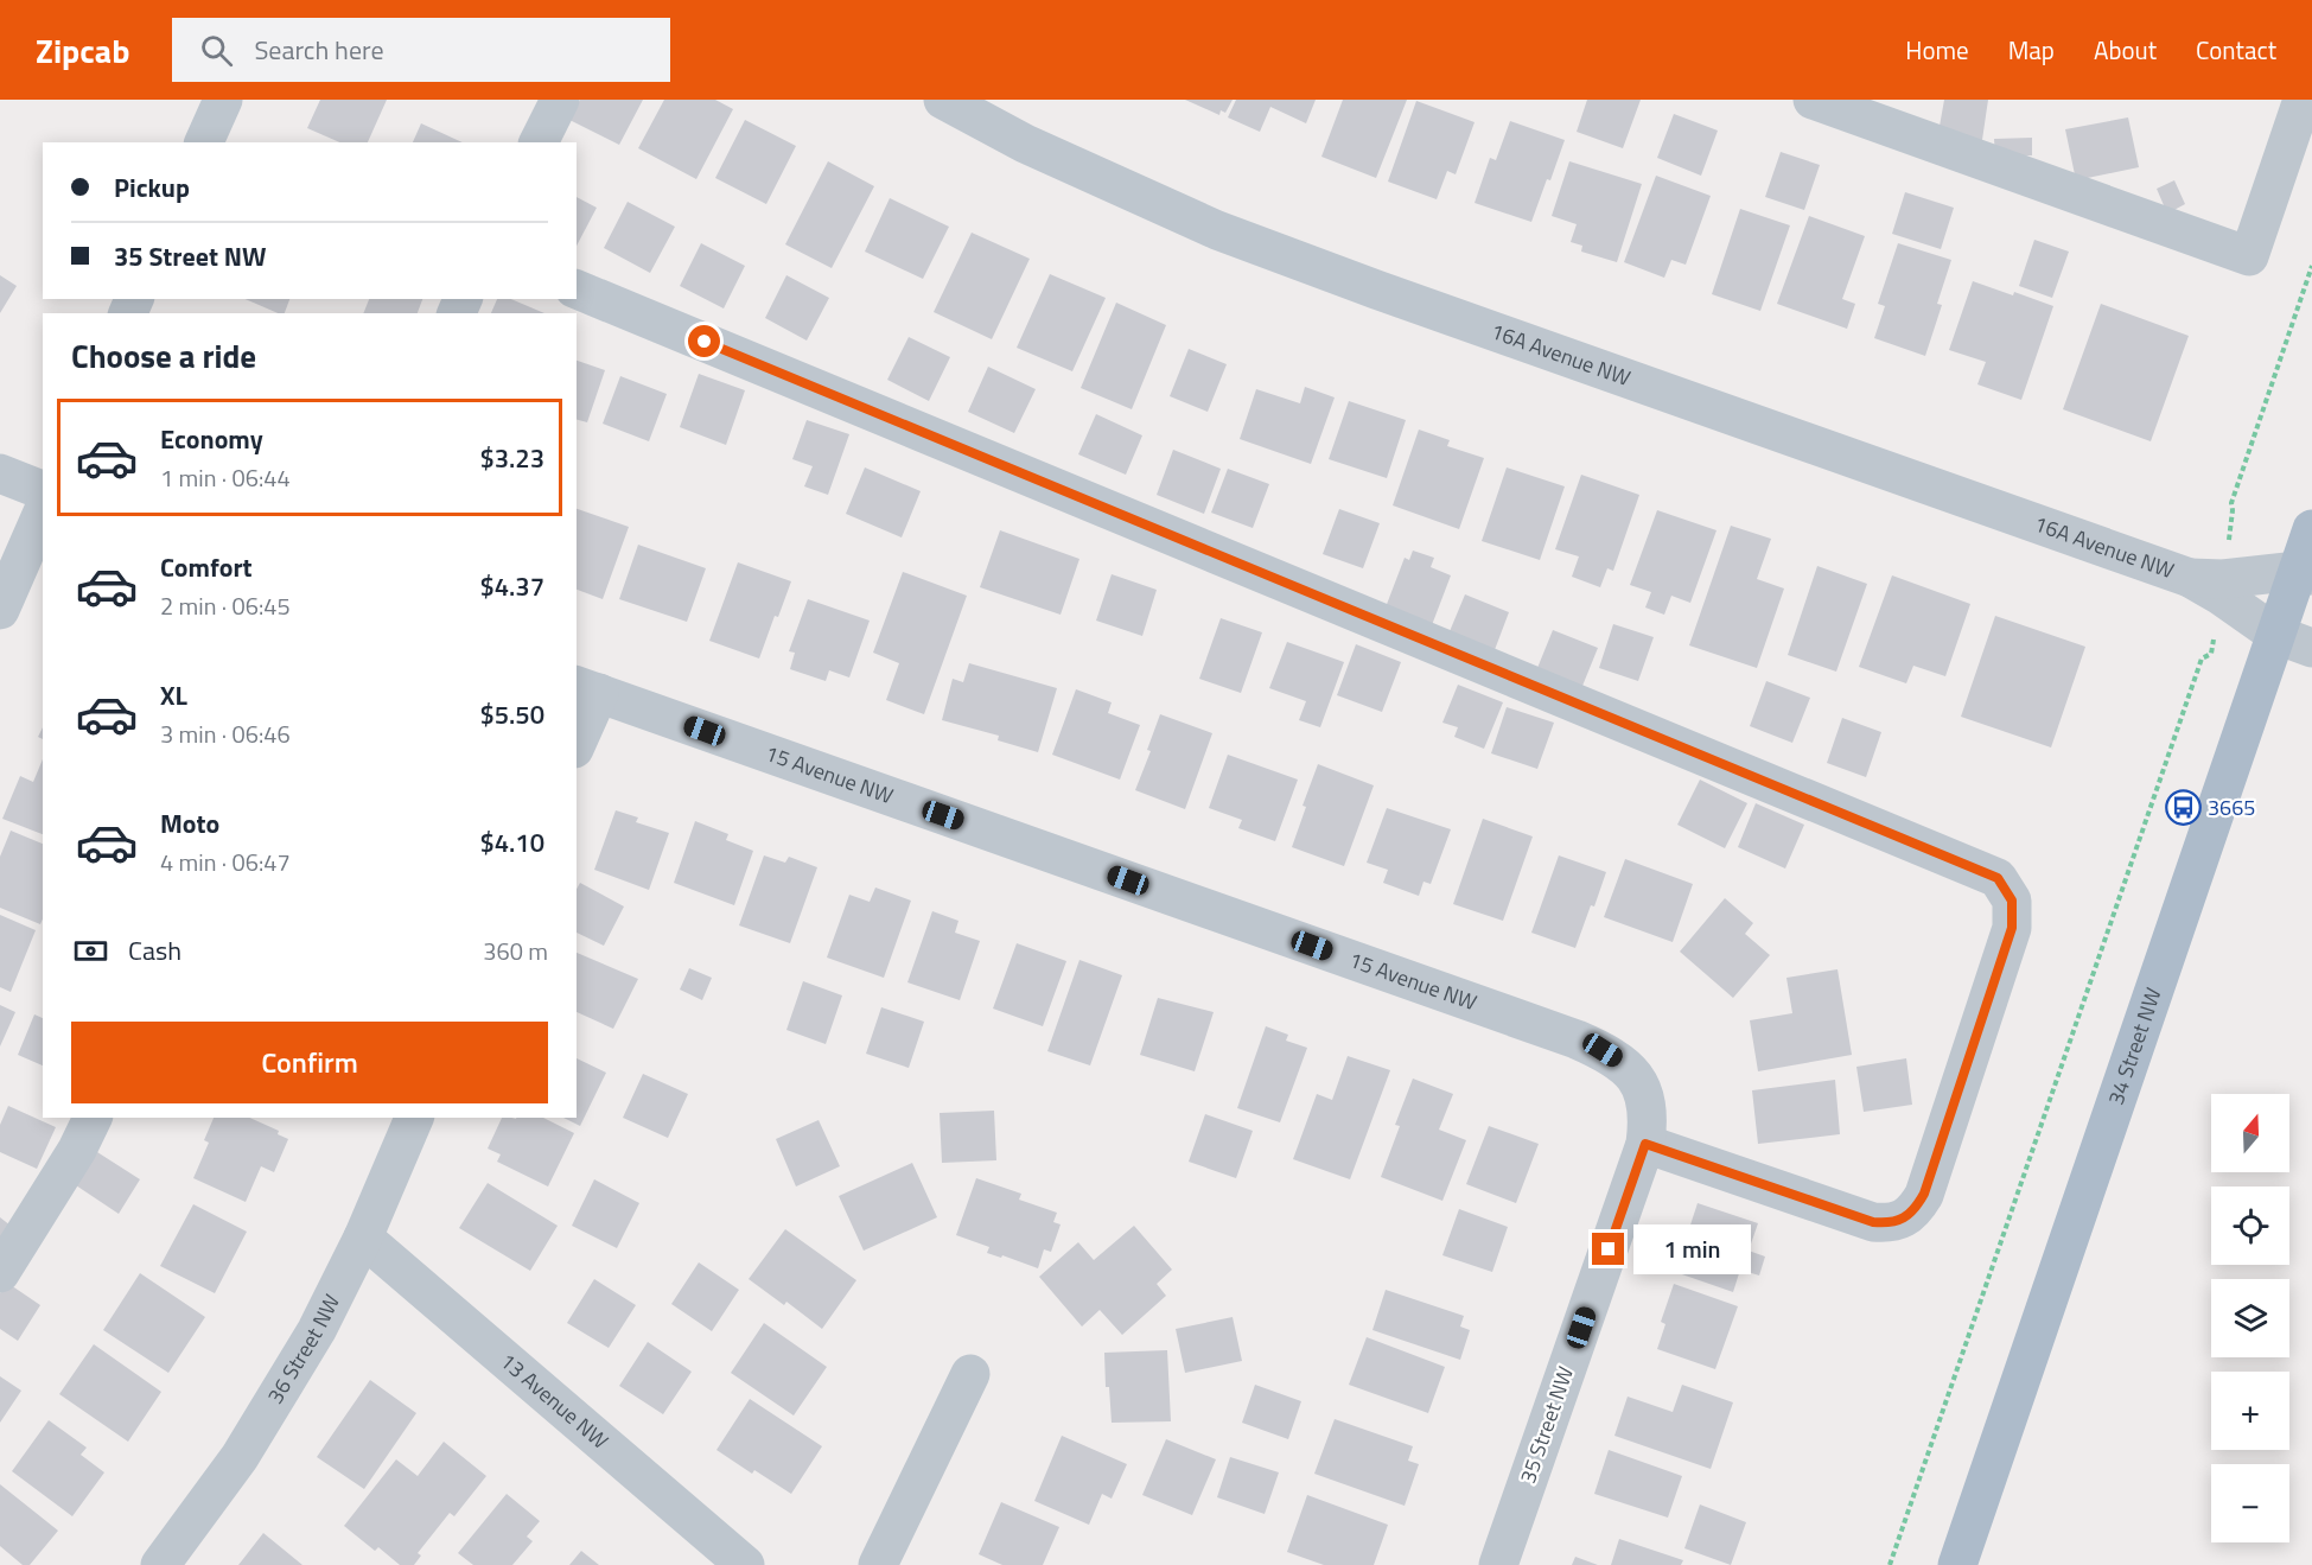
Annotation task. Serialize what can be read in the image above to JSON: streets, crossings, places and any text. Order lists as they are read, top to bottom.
{
  "streets": {
    "main road": ["34 Street NW"],
    "street": [
      "16A Avenue NW",
      "15 Avenue NW",
      "36 Street NW",
      "13 Avenue NW",
      "35 Street NW"
    ]
  },
  "crossings": [
    ["16A Avenue NW", "34 Street NW"],
    ["15 Avenue NW", "35 Street NW"],
    ["36 Street NW", "13 Avenue NW"]
  ],
  "places": {
    "bus stop": ["3665"]
  },
  "north": "top",
  "page": {
    "header": "Zipcab",
    "search": "Search here",
    "nav": [
      "Home",
      "Map",
      "About",
      "Contact"
    ],
    "banner": ["Pickup", "35 Street NW"],
    "heading": "Choose a ride",
    "list": [
      {
        "name": "Economy",
        "note": "1 min · 06:44",
        "value": "$3.23"
      },
      {
        "name": "Comfort",
        "note": "2 min · 06:45",
        "value": "$4.37"
      },
      {
        "name": "XL",
        "note": "3 min · 06:46",
        "value": "$5.50"
      },
      {
        "name": "Moto",
        "note": "4 min · 06:47",
        "value": "$4.10"
      }
    ],
    "pay": ["Cash", "360 m"],
    "buttons": "Confirm",
    "map_buttons": ["+", "−"],
    "bubble": "1 min"
  }
}
